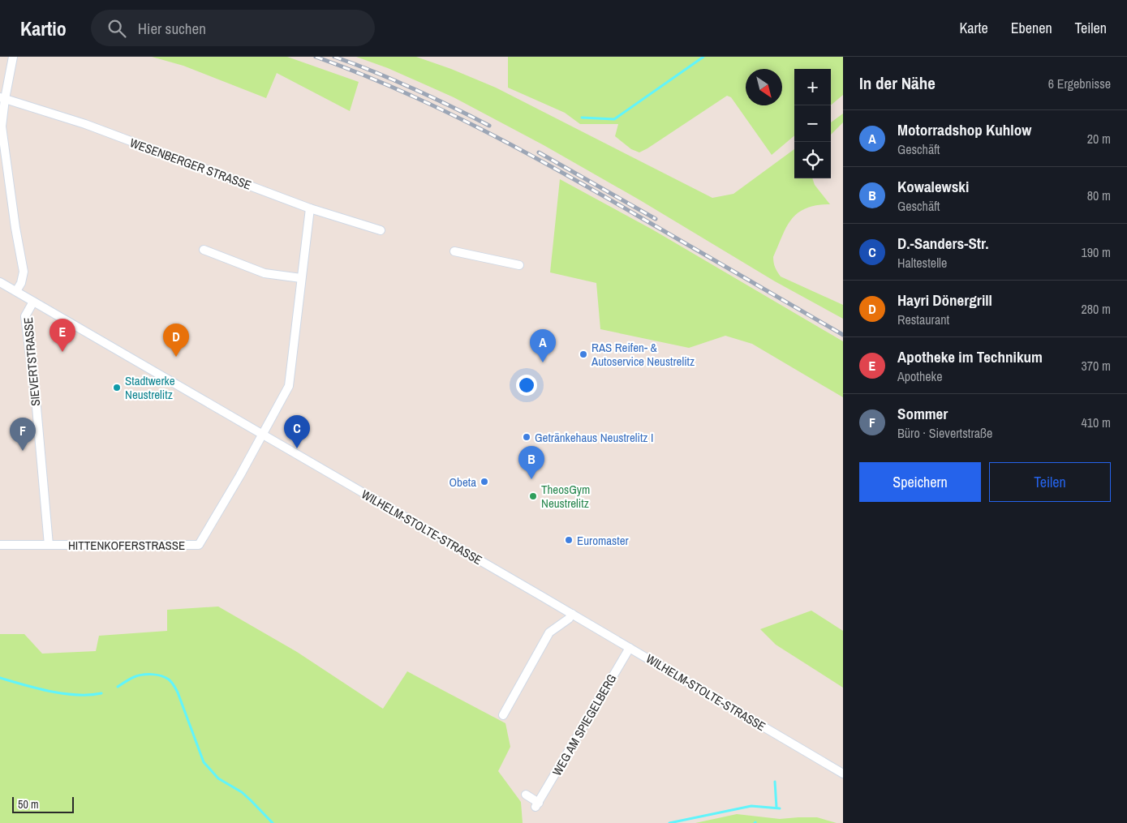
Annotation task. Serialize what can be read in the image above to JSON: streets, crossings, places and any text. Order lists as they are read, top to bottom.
{
  "streets": {
    "street": [
      "WESENBERGER STRASSE",
      "SIEVERTSTRASSE",
      "WILHELM-STOLTE-STRASSE",
      "HITTENKOFERSTRASSE",
      "WEG AM SPIEGELBERG"
    ]
  },
  "crossings": [
    ["SIEVERTSTRASSE", "WILHELM-STOLTE-STRASSE"],
    ["SIEVERTSTRASSE", "HITTENKOFERSTRASSE"],
    ["WILHELM-STOLTE-STRASSE", "HITTENKOFERSTRASSE"],
    ["WILHELM-STOLTE-STRASSE", "WEG AM SPIEGELBERG"]
  ],
  "places": [
    "RAS Reifen- & Autoservice Neustrelitz",
    "Stadtwerke Neustrelitz",
    "Getränkehaus Neustrelitz I",
    "Obeta",
    "TheosGym Neustrelitz",
    "Euromaster"
  ],
  "scale_bar": "50 m",
  "north": "bottom right",
  "page": {
    "header": "Kartio",
    "search": "Hier suchen",
    "nav": ["Karte", "Ebenen", "Teilen"],
    "heading": ["In der Nähe", "6 Ergebnisse"],
    "map_buttons": ["+", "−"],
    "list": [
      {
        "mark": "A",
        "name": "Motorradshop Kuhlow",
        "note": "Geschäft",
        "value": "20 m"
      },
      {
        "mark": "B",
        "name": "Kowalewski",
        "note": "Geschäft",
        "value": "80 m"
      },
      {
        "mark": "C",
        "name": "D.-Sanders-Str.",
        "note": "Haltestelle",
        "value": "190 m"
      },
      {
        "mark": "D",
        "name": "Hayri Dönergrill",
        "note": "Restaurant",
        "value": "280 m"
      },
      {
        "mark": "E",
        "name": "Apotheke im Technikum",
        "note": "Apotheke",
        "value": "370 m"
      },
      {
        "mark": "F",
        "name": "Sommer",
        "note": "Büro · Sievertstraße",
        "value": "410 m"
      }
    ],
    "pins": [
      "E",
      "D",
      "A",
      "C",
      "F",
      "B"
    ],
    "buttons": ["Speichern", "Teilen"],
    "scale": "50 m"
  }
}
